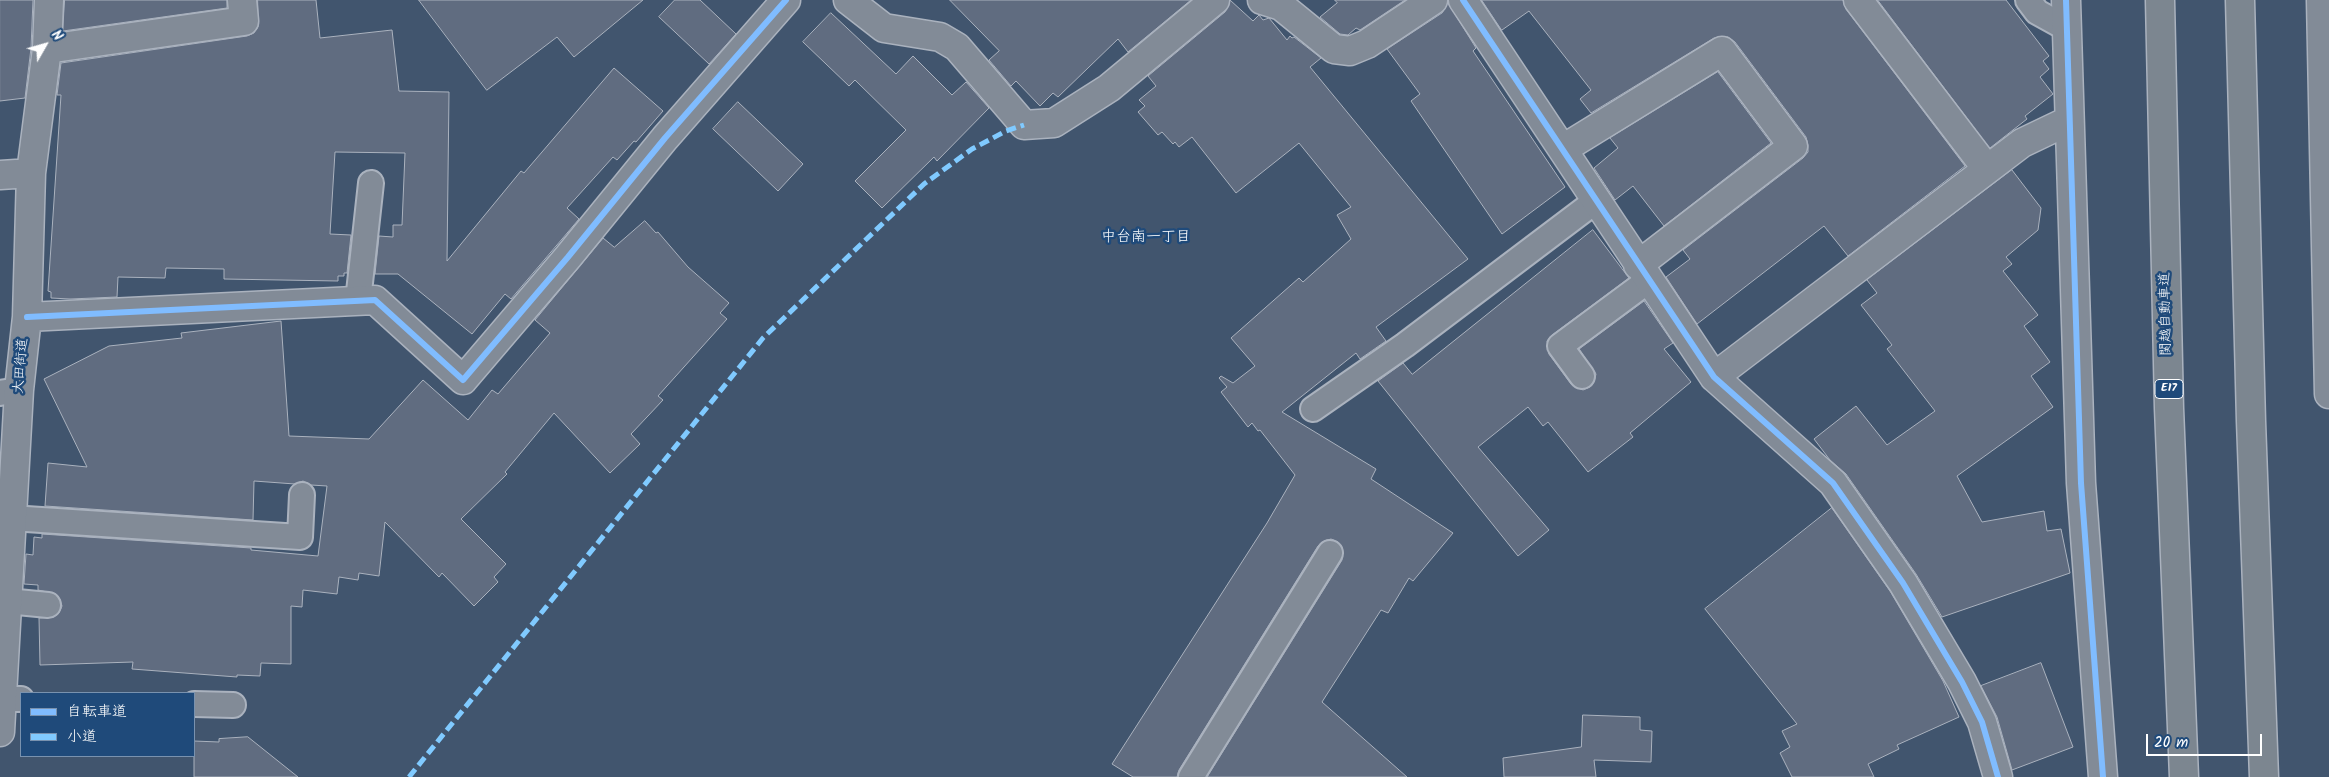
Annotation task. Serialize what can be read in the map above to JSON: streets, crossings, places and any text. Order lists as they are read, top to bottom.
{
  "streets": {
    "highway": ["関越自動車道", "E17"],
    "street": ["大田街道"]
  },
  "districts": ["中台南一丁目"],
  "legend": ["自転車道", "小道"],
  "scale_bar": "20 m",
  "north": "top right"
}
